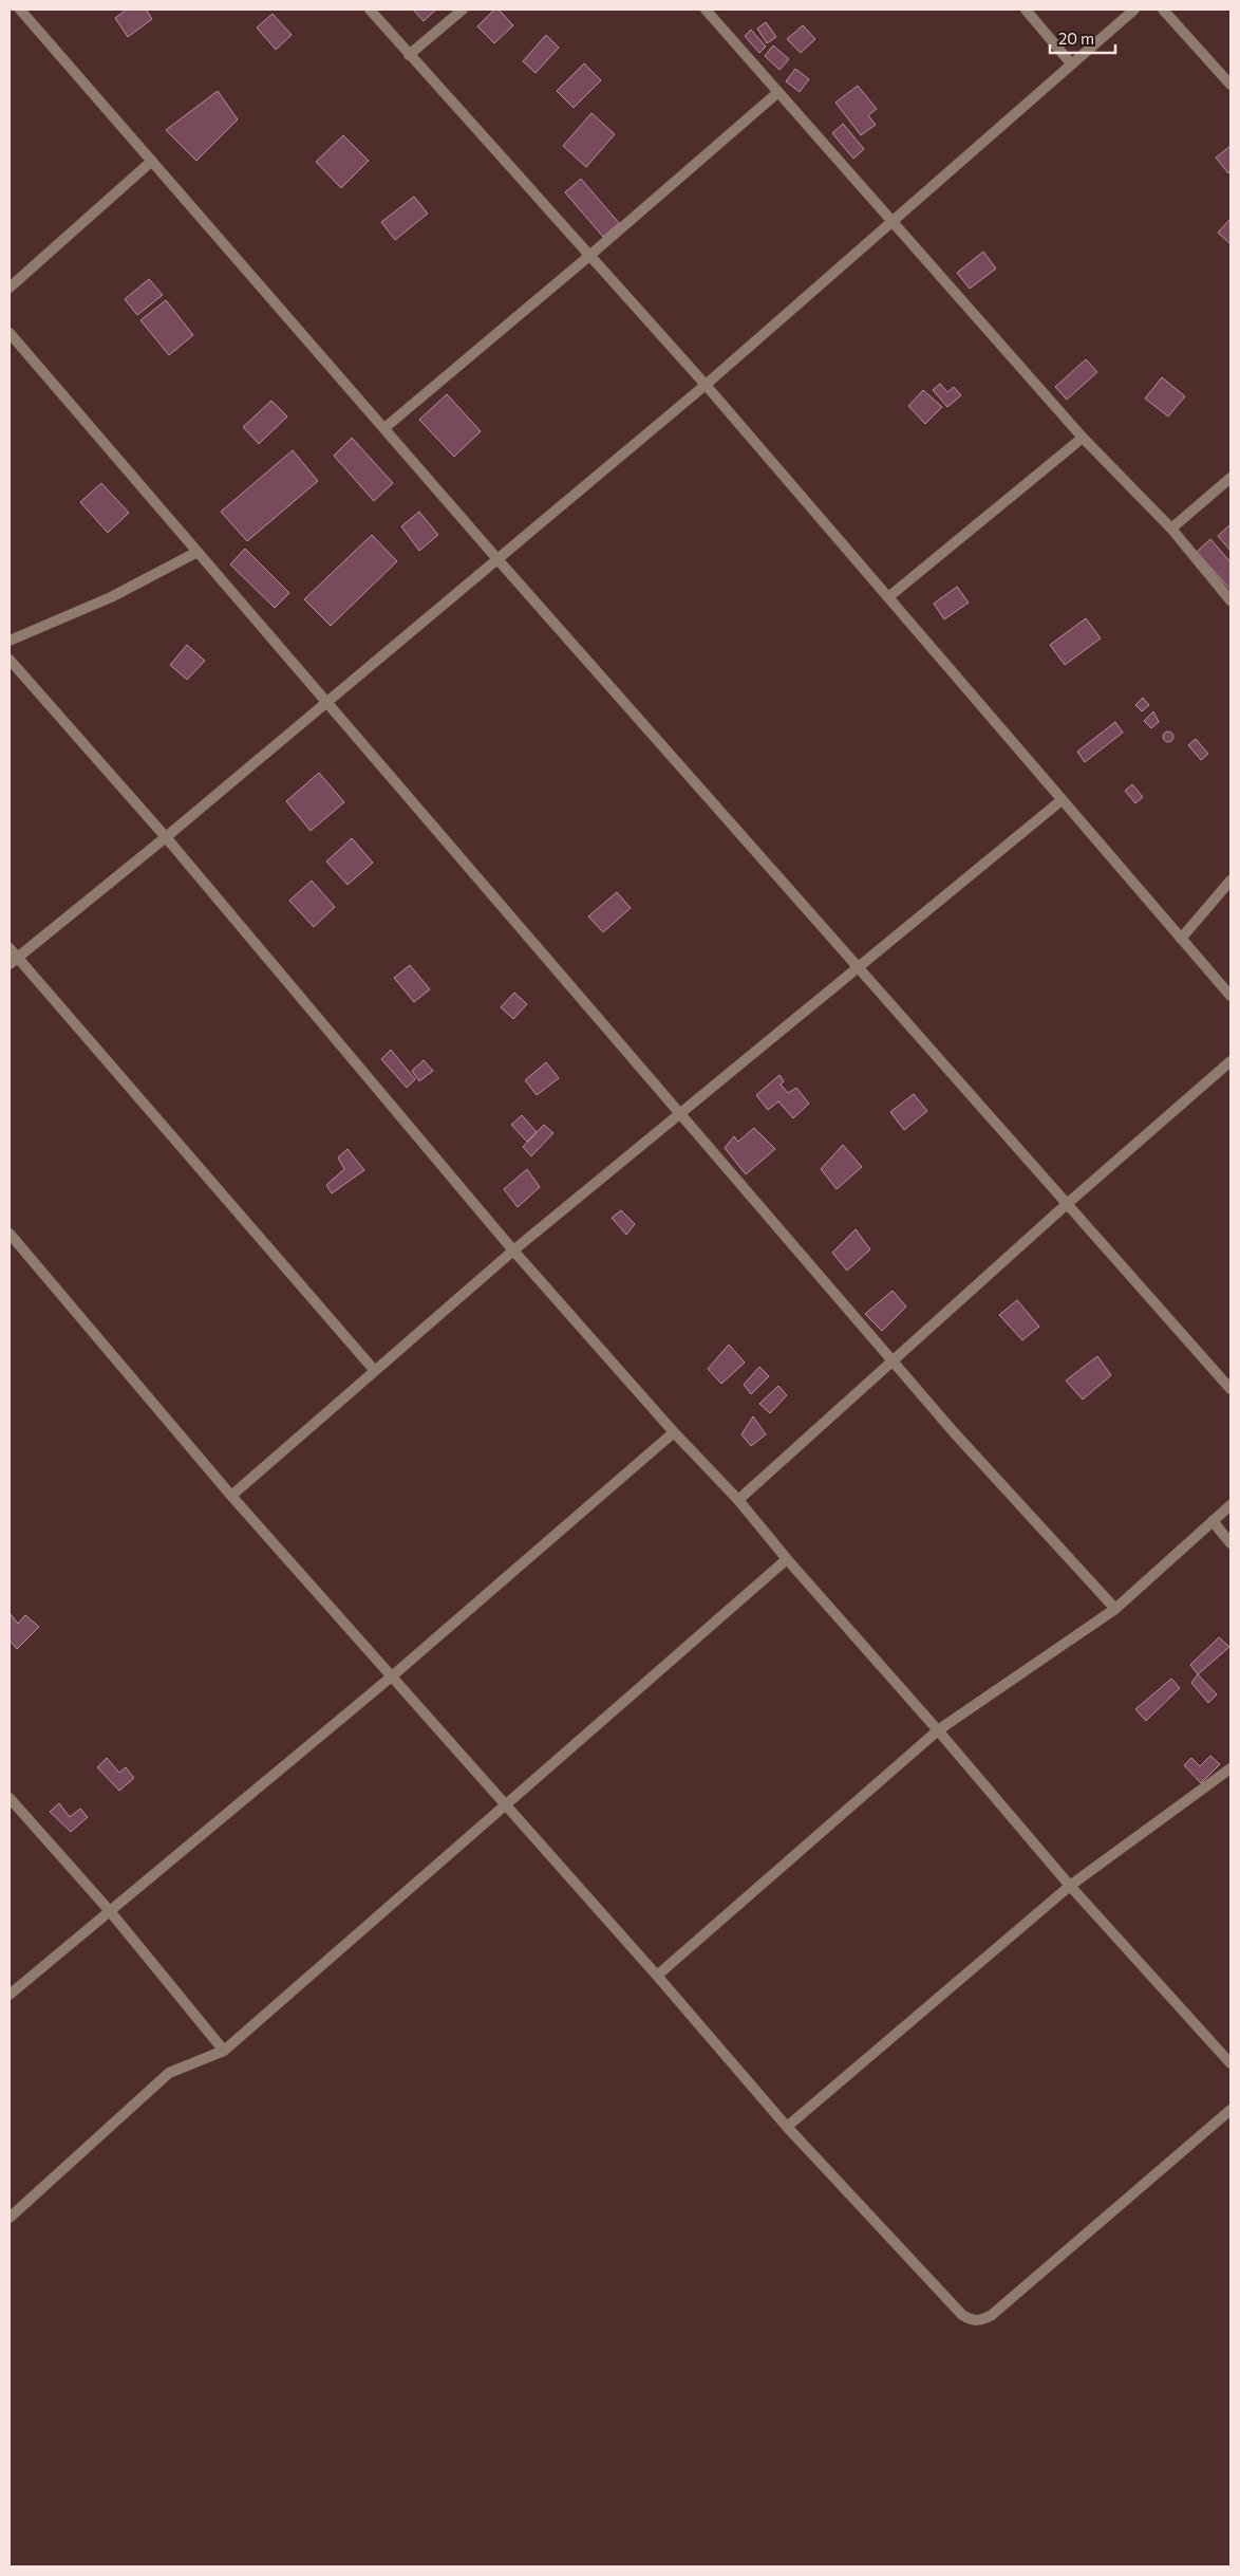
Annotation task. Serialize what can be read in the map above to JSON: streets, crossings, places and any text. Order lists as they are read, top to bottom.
{
  "scale_bar": "20 m"
}
